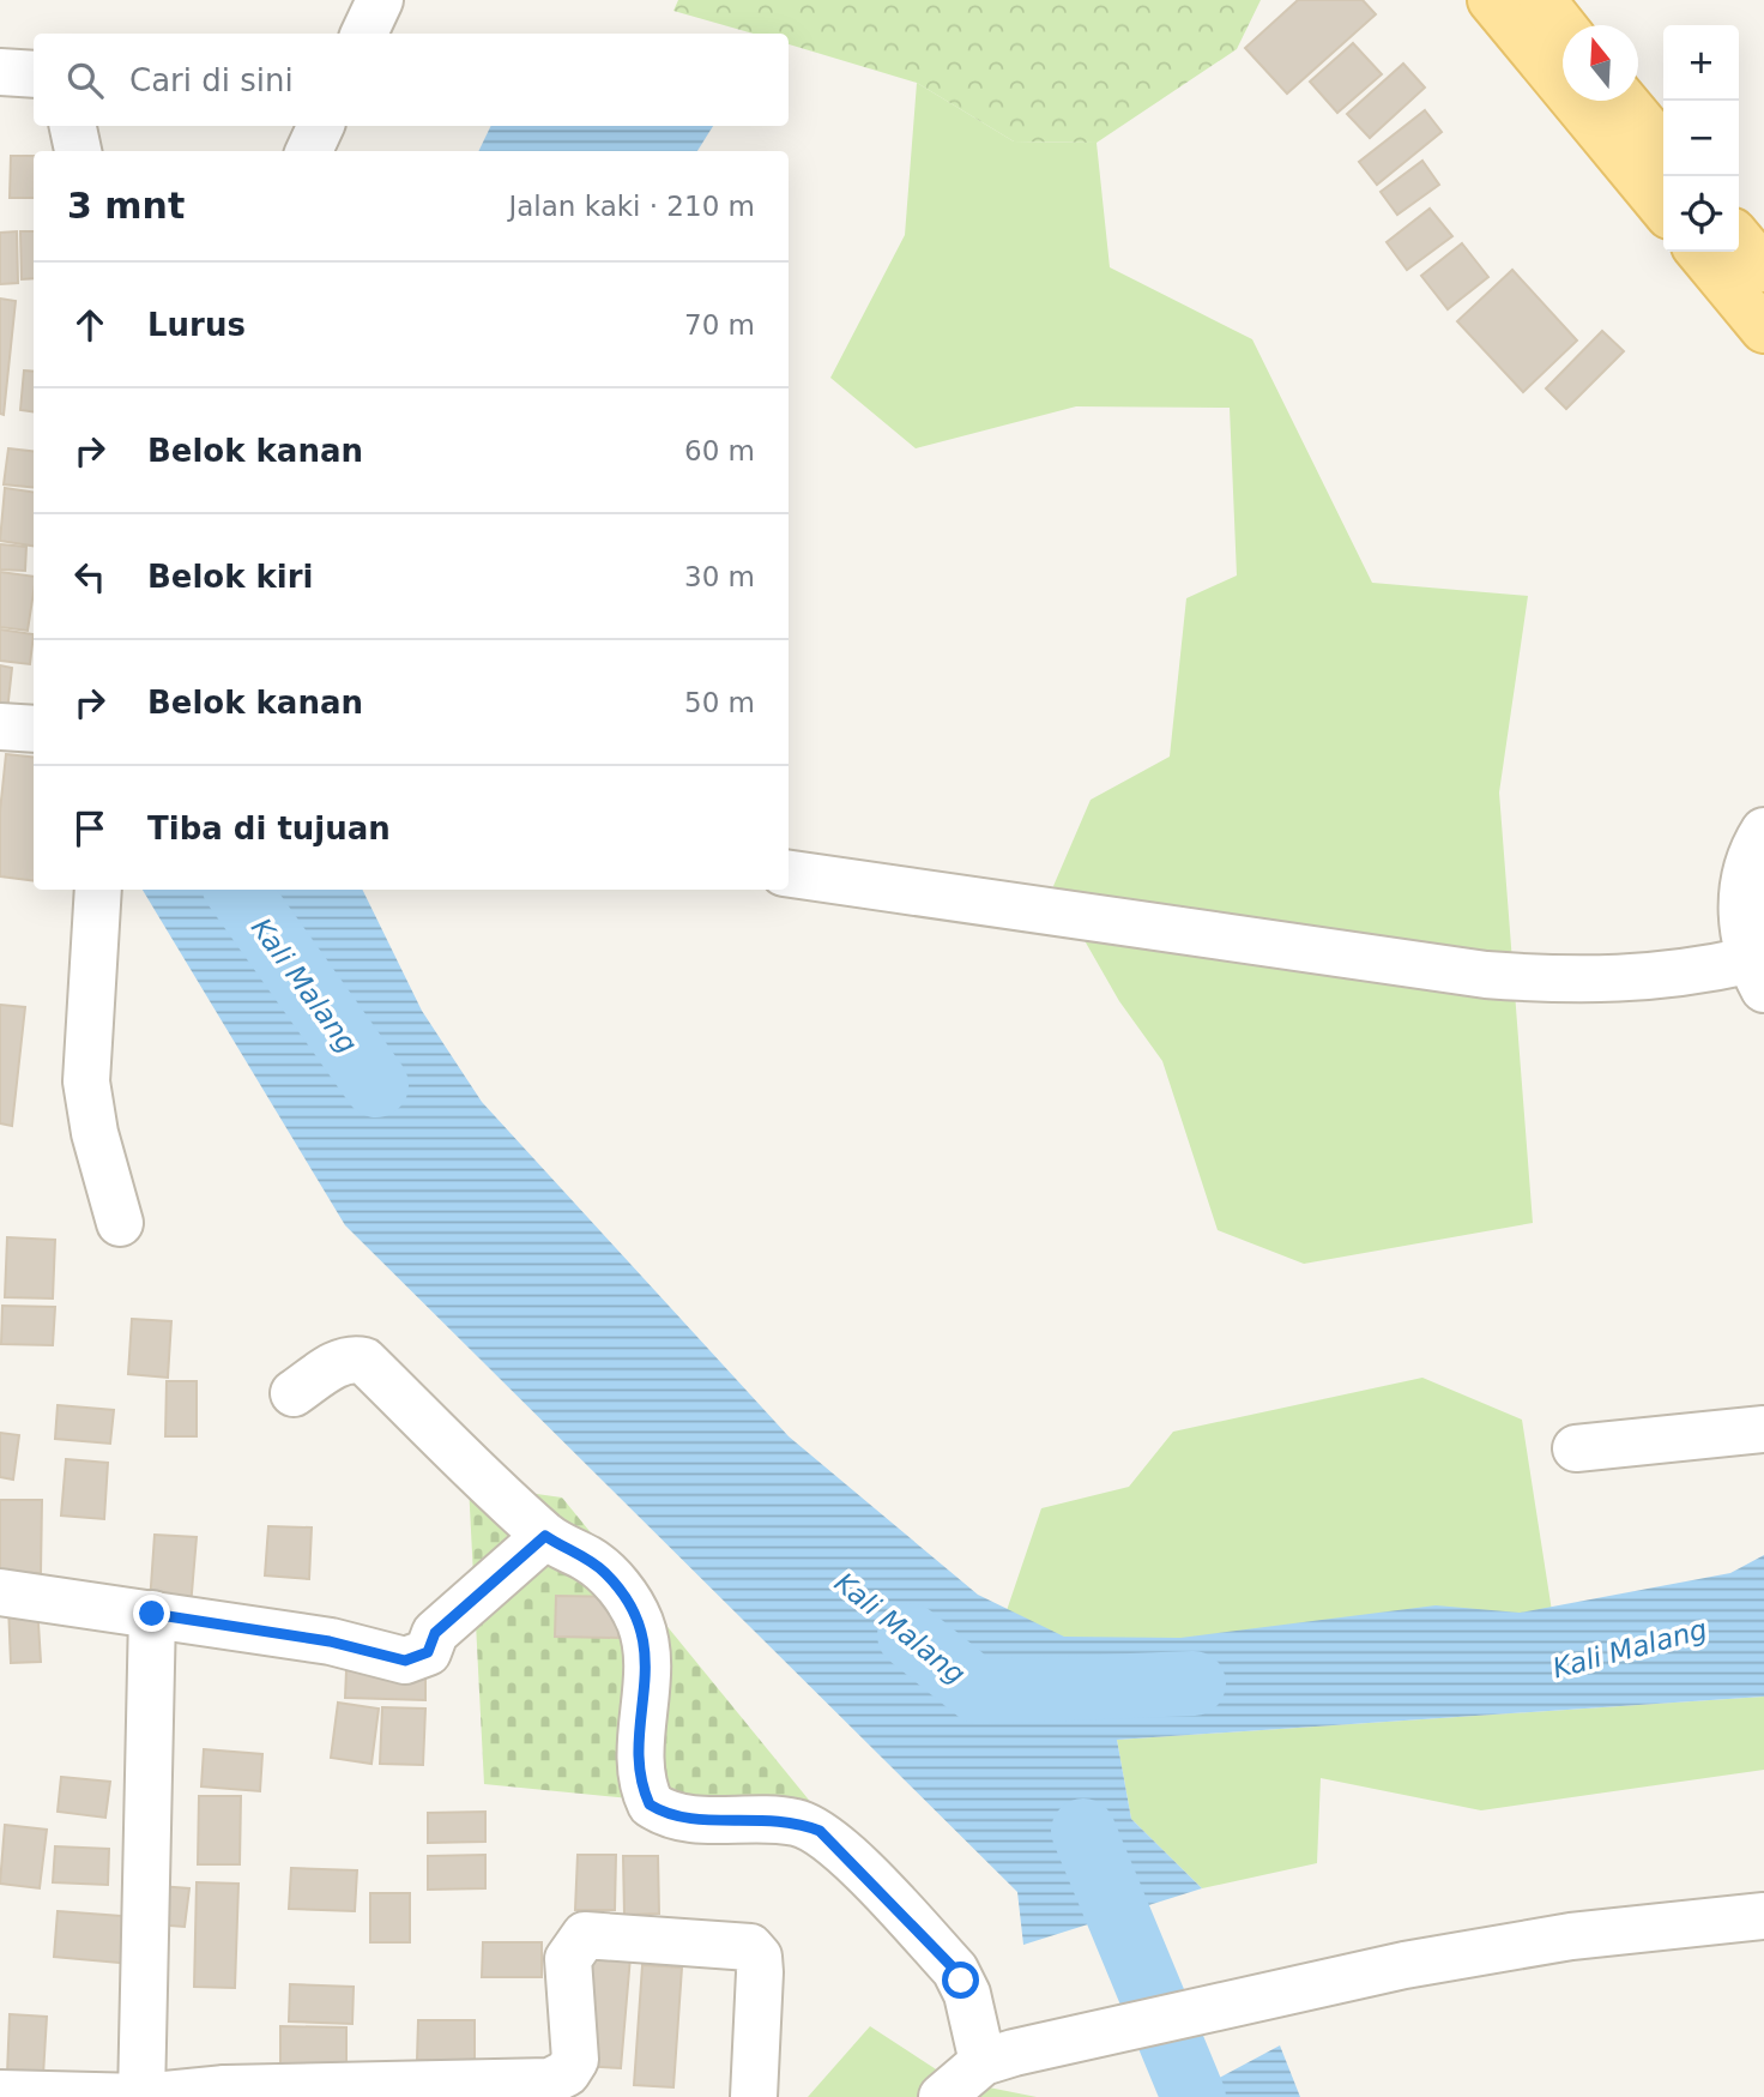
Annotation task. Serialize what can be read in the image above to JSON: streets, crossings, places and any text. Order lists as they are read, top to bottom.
{
  "water": ["Kali Malang"],
  "north": "top",
  "page": {
    "map_buttons": ["+", "−"],
    "search": "Cari di sini",
    "heading": ["3 mnt", "Jalan kaki · 210 m"],
    "list": [
      ["Lurus", "70 m"],
      ["Belok kanan", "60 m"],
      ["Belok kiri", "30 m"],
      ["Belok kanan", "50 m"],
      "Tiba di tujuan"
    ]
  }
}
